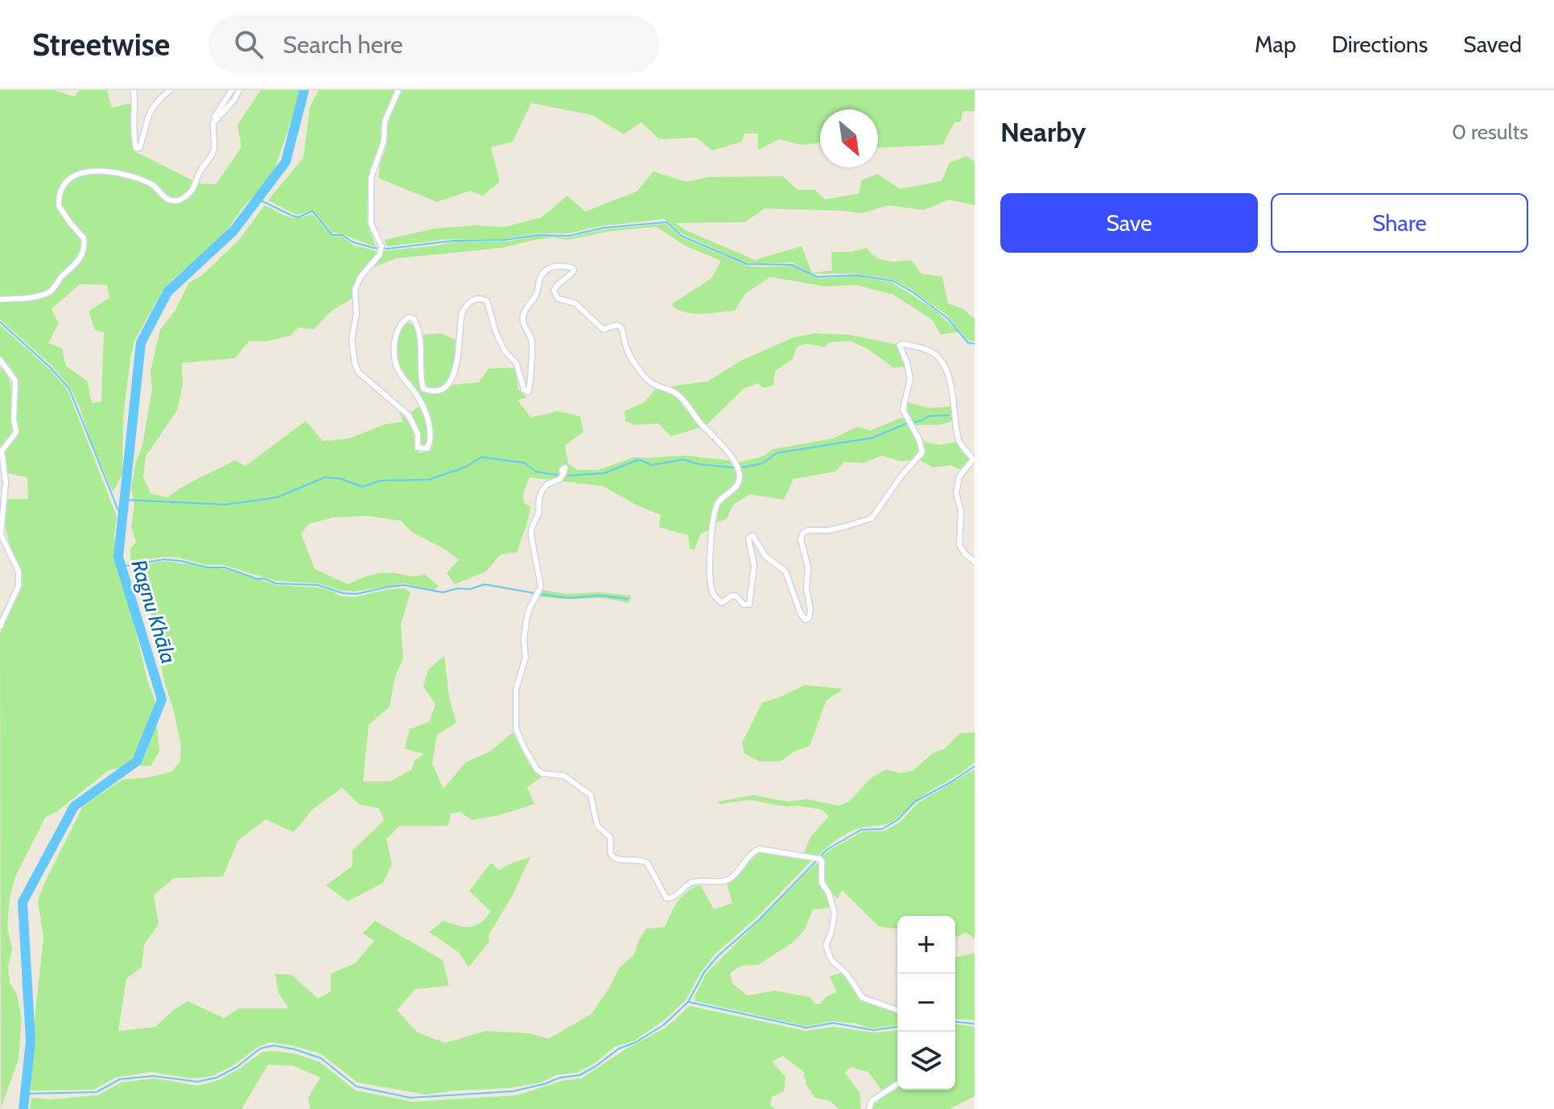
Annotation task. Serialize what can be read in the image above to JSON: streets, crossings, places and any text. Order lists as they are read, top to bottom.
{
  "water": ["Ragnu Khāla"],
  "north": "bottom right",
  "page": {
    "header": "Streetwise",
    "search": "Search here",
    "nav": ["Map", "Directions", "Saved"],
    "heading": ["Nearby", "0 results"],
    "buttons": ["Save", "Share"],
    "map_buttons": ["+", "−"]
  }
}
